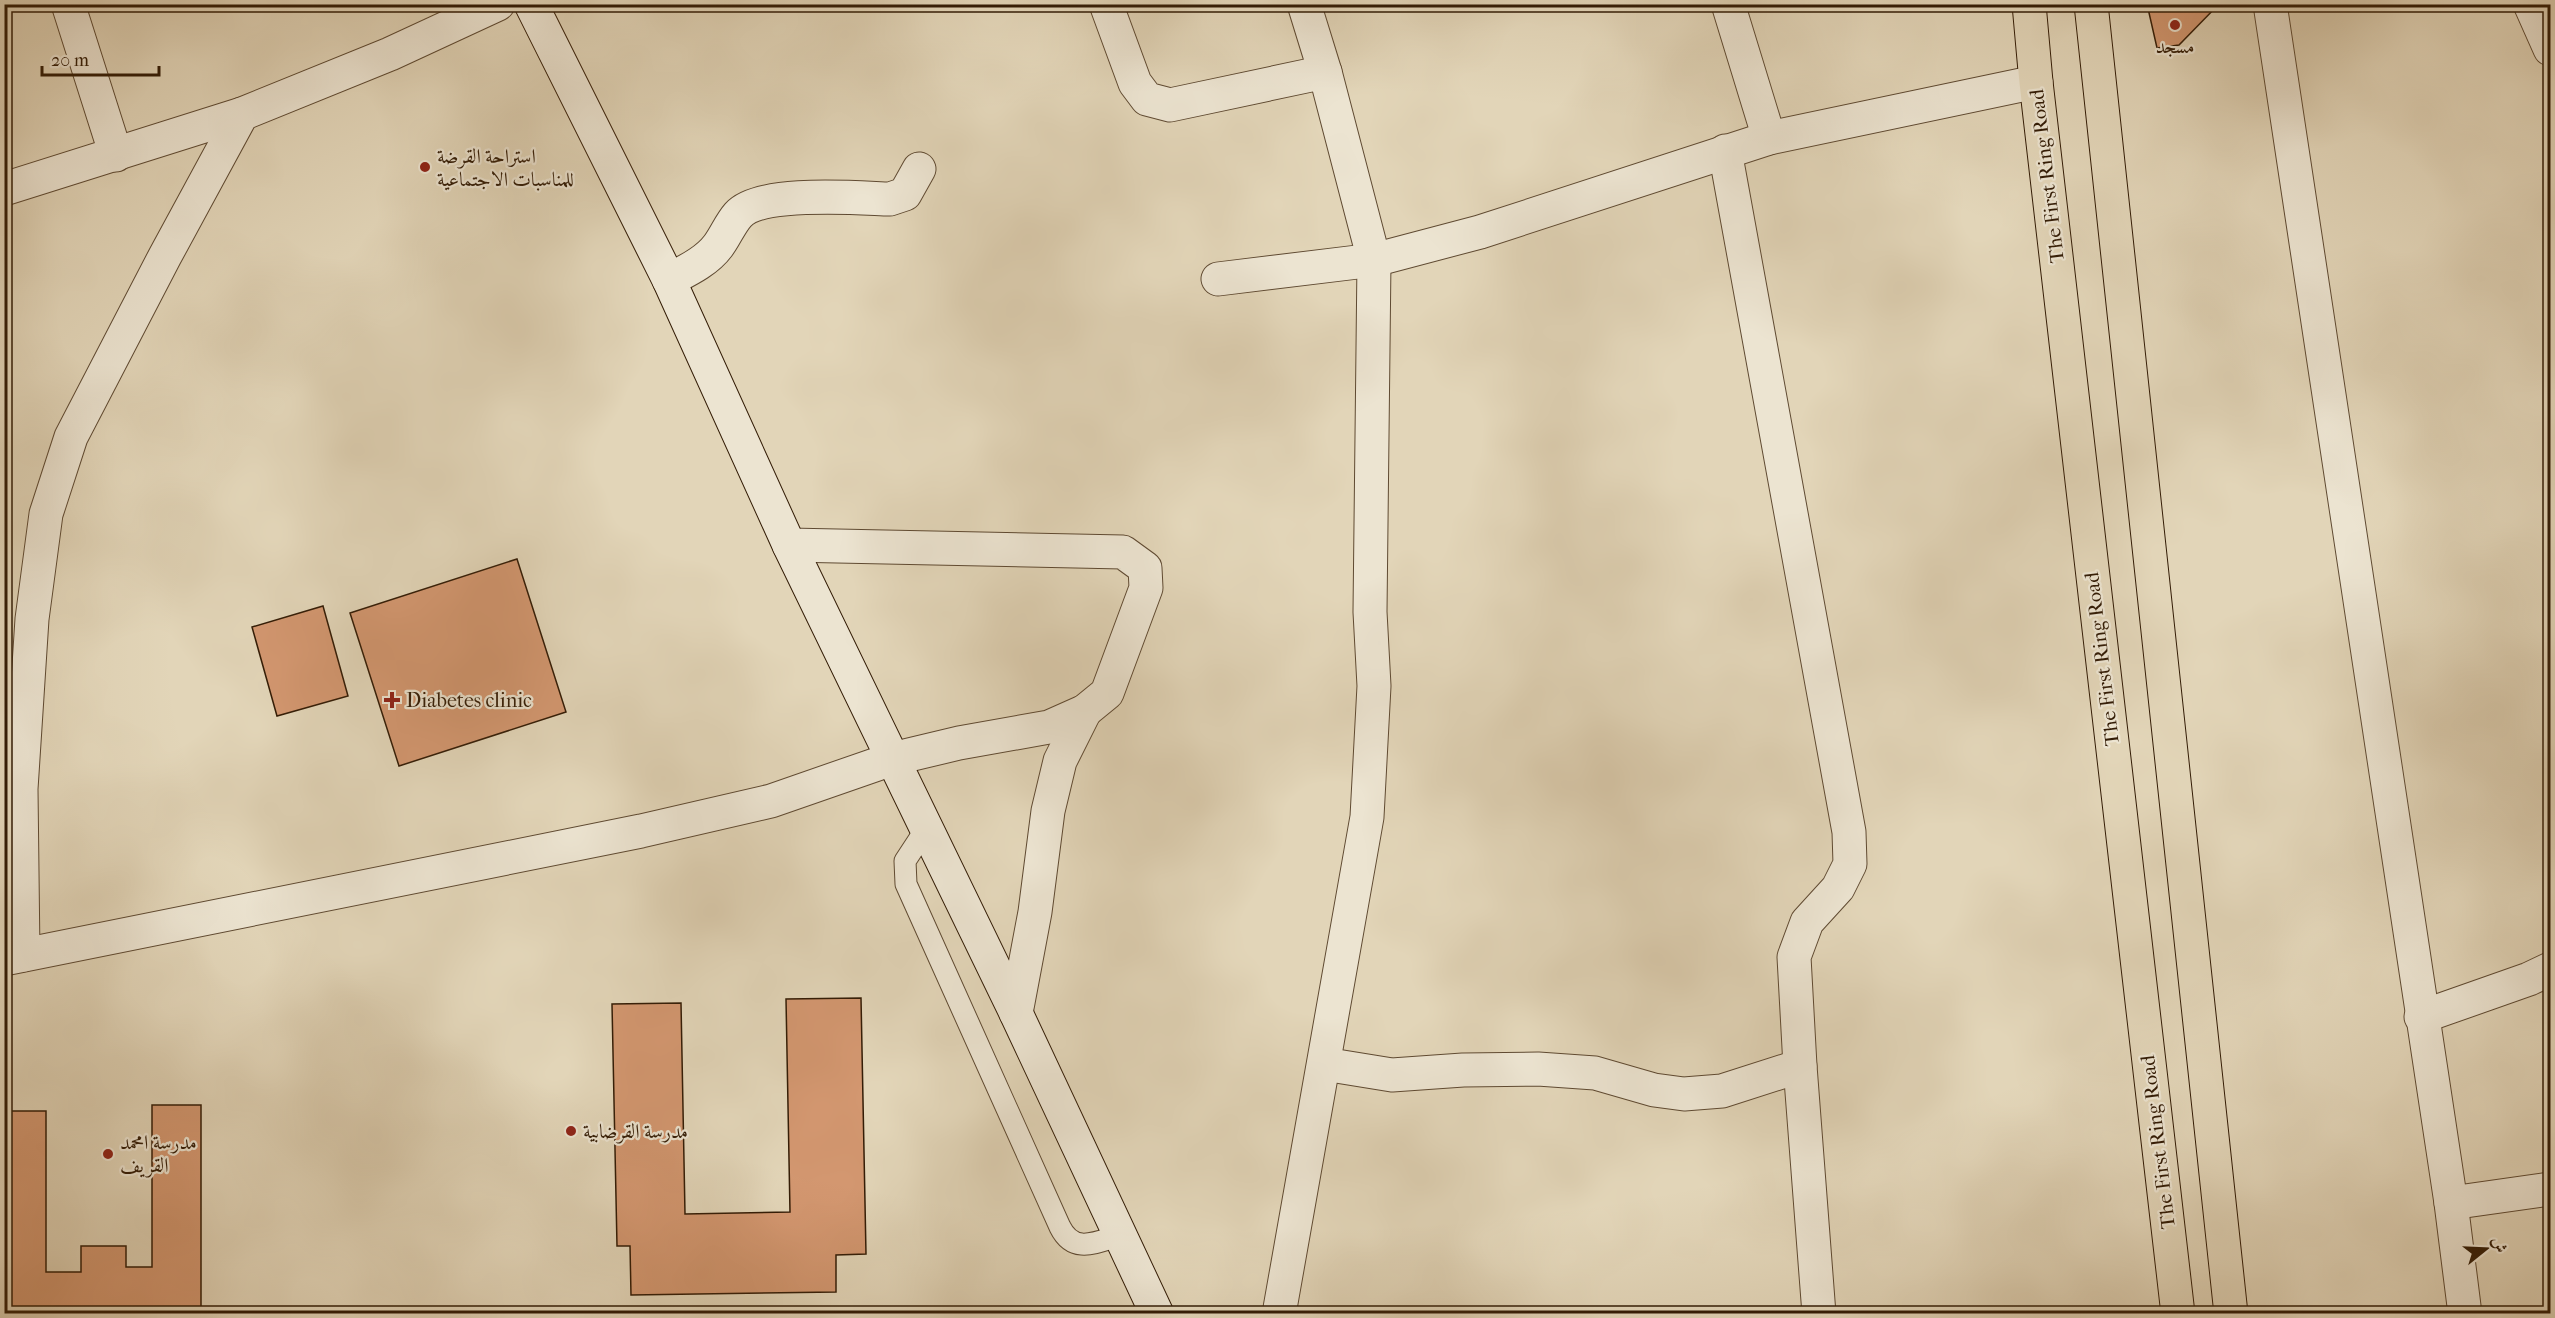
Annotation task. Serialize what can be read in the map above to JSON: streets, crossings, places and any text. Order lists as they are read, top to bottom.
{
  "streets": {
    "main road": ["The First Ring Road"]
  },
  "places": {
    "other": [
      "مسجد",
      "استراحة القرضة للمناسبات الاجتماعية",
      "مدرسة القرضابية",
      "مدرسة امحمد القريف"
    ],
    "health": ["Diabetes clinic"]
  },
  "scale_bar": "20 m",
  "north": "right"
}
